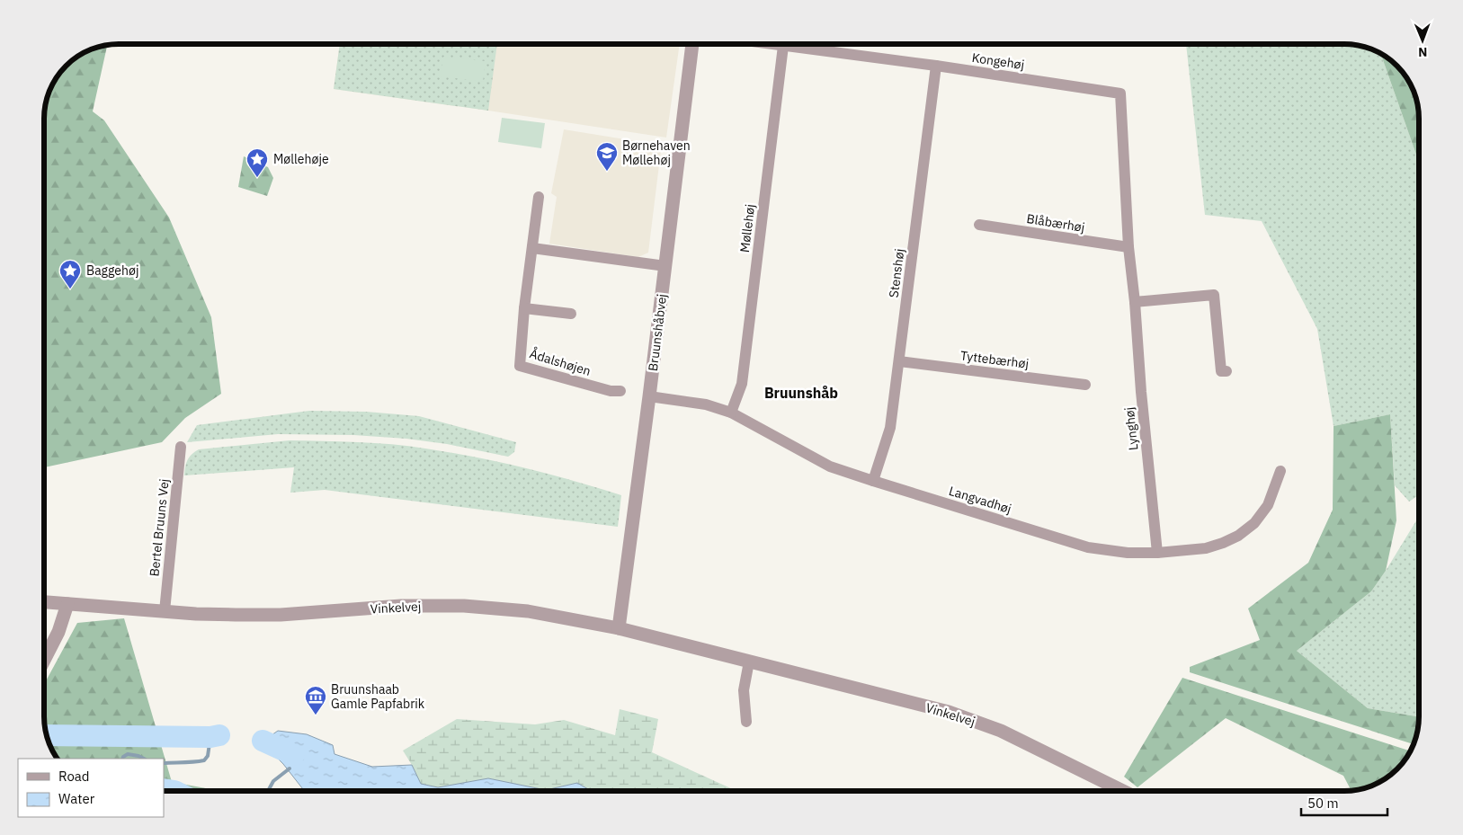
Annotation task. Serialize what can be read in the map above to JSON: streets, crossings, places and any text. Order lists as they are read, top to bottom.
{
  "streets": {
    "street": [
      "Kongehøj",
      "Blåbærhøj",
      "Møllehøj",
      "Stenshøj",
      "Bruunshåbvej",
      "Tyttebærhøj",
      "Ådalshøjen",
      "Lynghøj",
      "Langvadhøj",
      "Bertel Bruuns Vej",
      "Vinkelvej"
    ]
  },
  "crossings": [
    ["Kongehøj", "Møllehøj"],
    ["Kongehøj", "Stenshøj"],
    ["Kongehøj", "Lynghøj"],
    ["Blåbærhøj", "Lynghøj"],
    ["Møllehøj", "Langvadhøj"],
    ["Stenshøj", "Tyttebærhøj"],
    ["Stenshøj", "Langvadhøj"],
    ["Bruunshåbvej", "Langvadhøj"],
    ["Bruunshåbvej", "Vinkelvej"],
    ["Lynghøj", "Langvadhøj"],
    ["Bertel Bruuns Vej", "Vinkelvej"]
  ],
  "districts": ["Bruunshåb"],
  "places": {
    "school or university": ["Børnehaven Møllehøj"],
    "place": ["Møllehøje", "Baggehøj"],
    "museum": ["Bruunshaab Gamle Papfabrik"]
  },
  "legend": ["Road", "Water"],
  "scale_bar": "50 m",
  "north": "bottom"
}
